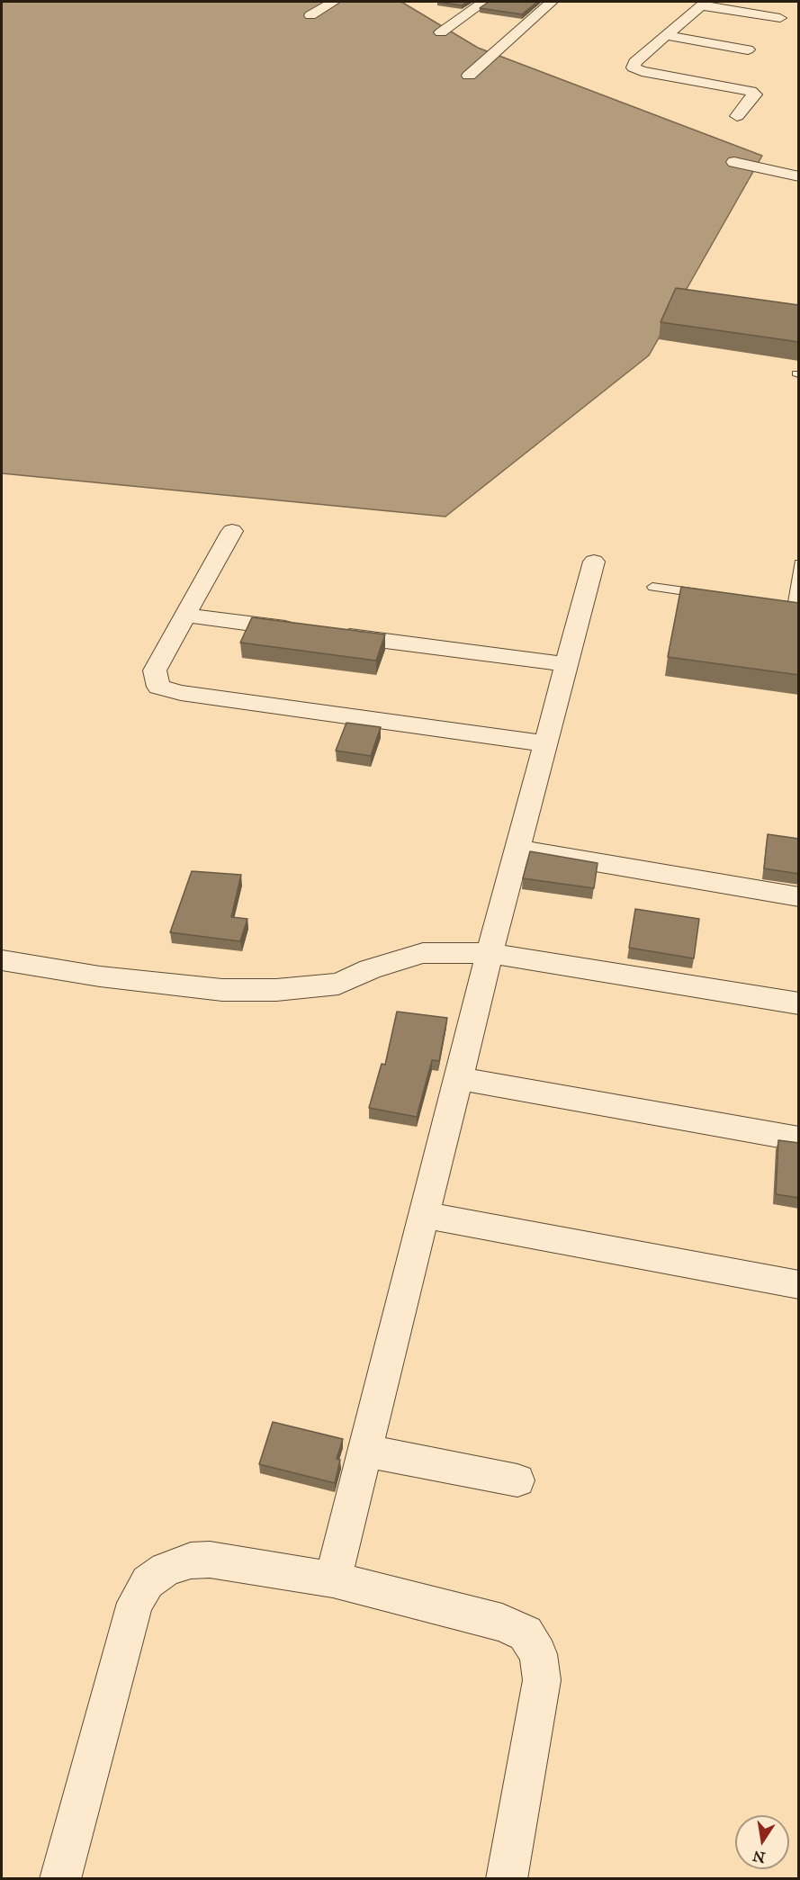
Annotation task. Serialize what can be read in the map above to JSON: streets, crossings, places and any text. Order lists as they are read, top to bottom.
{
  "north": "bottom"
}
